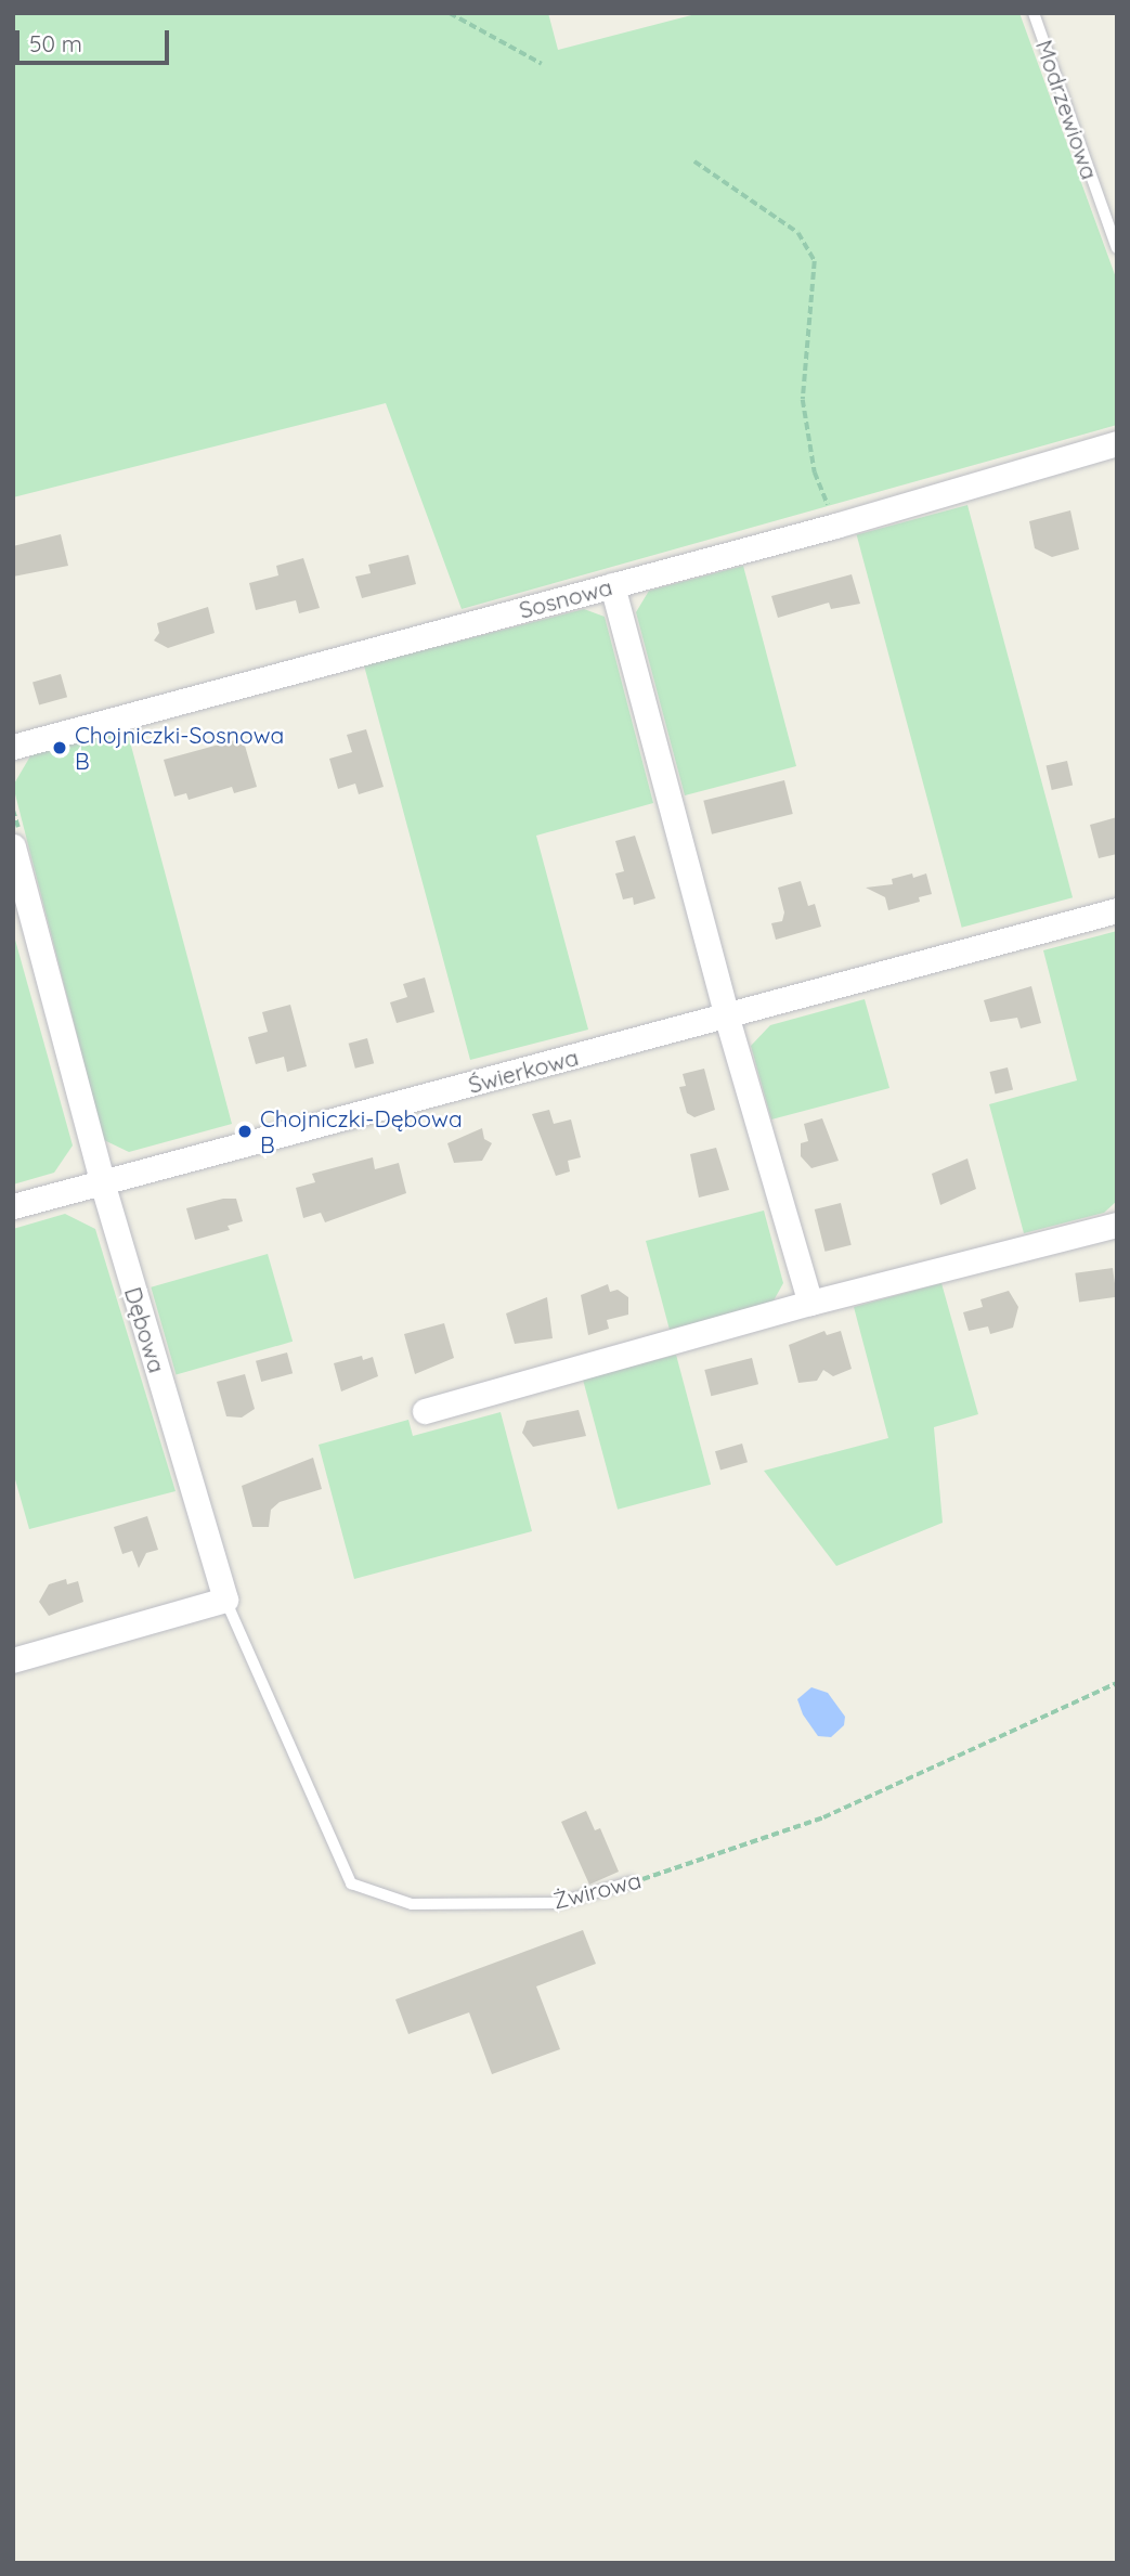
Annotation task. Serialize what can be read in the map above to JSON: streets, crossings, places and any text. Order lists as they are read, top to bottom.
{
  "streets": {
    "street": ["Sosnowa", "Świerkowa", "Dębowa"],
    "lane": ["Modrzewiowa", "Żwirowa"]
  },
  "crossings": [
    ["Świerkowa", "Dębowa"],
    ["Dębowa", "Żwirowa"]
  ],
  "places": ["Chojniczki-Sosnowa B", "Chojniczki-Dębowa B"],
  "scale_bar": "50 m"
}
